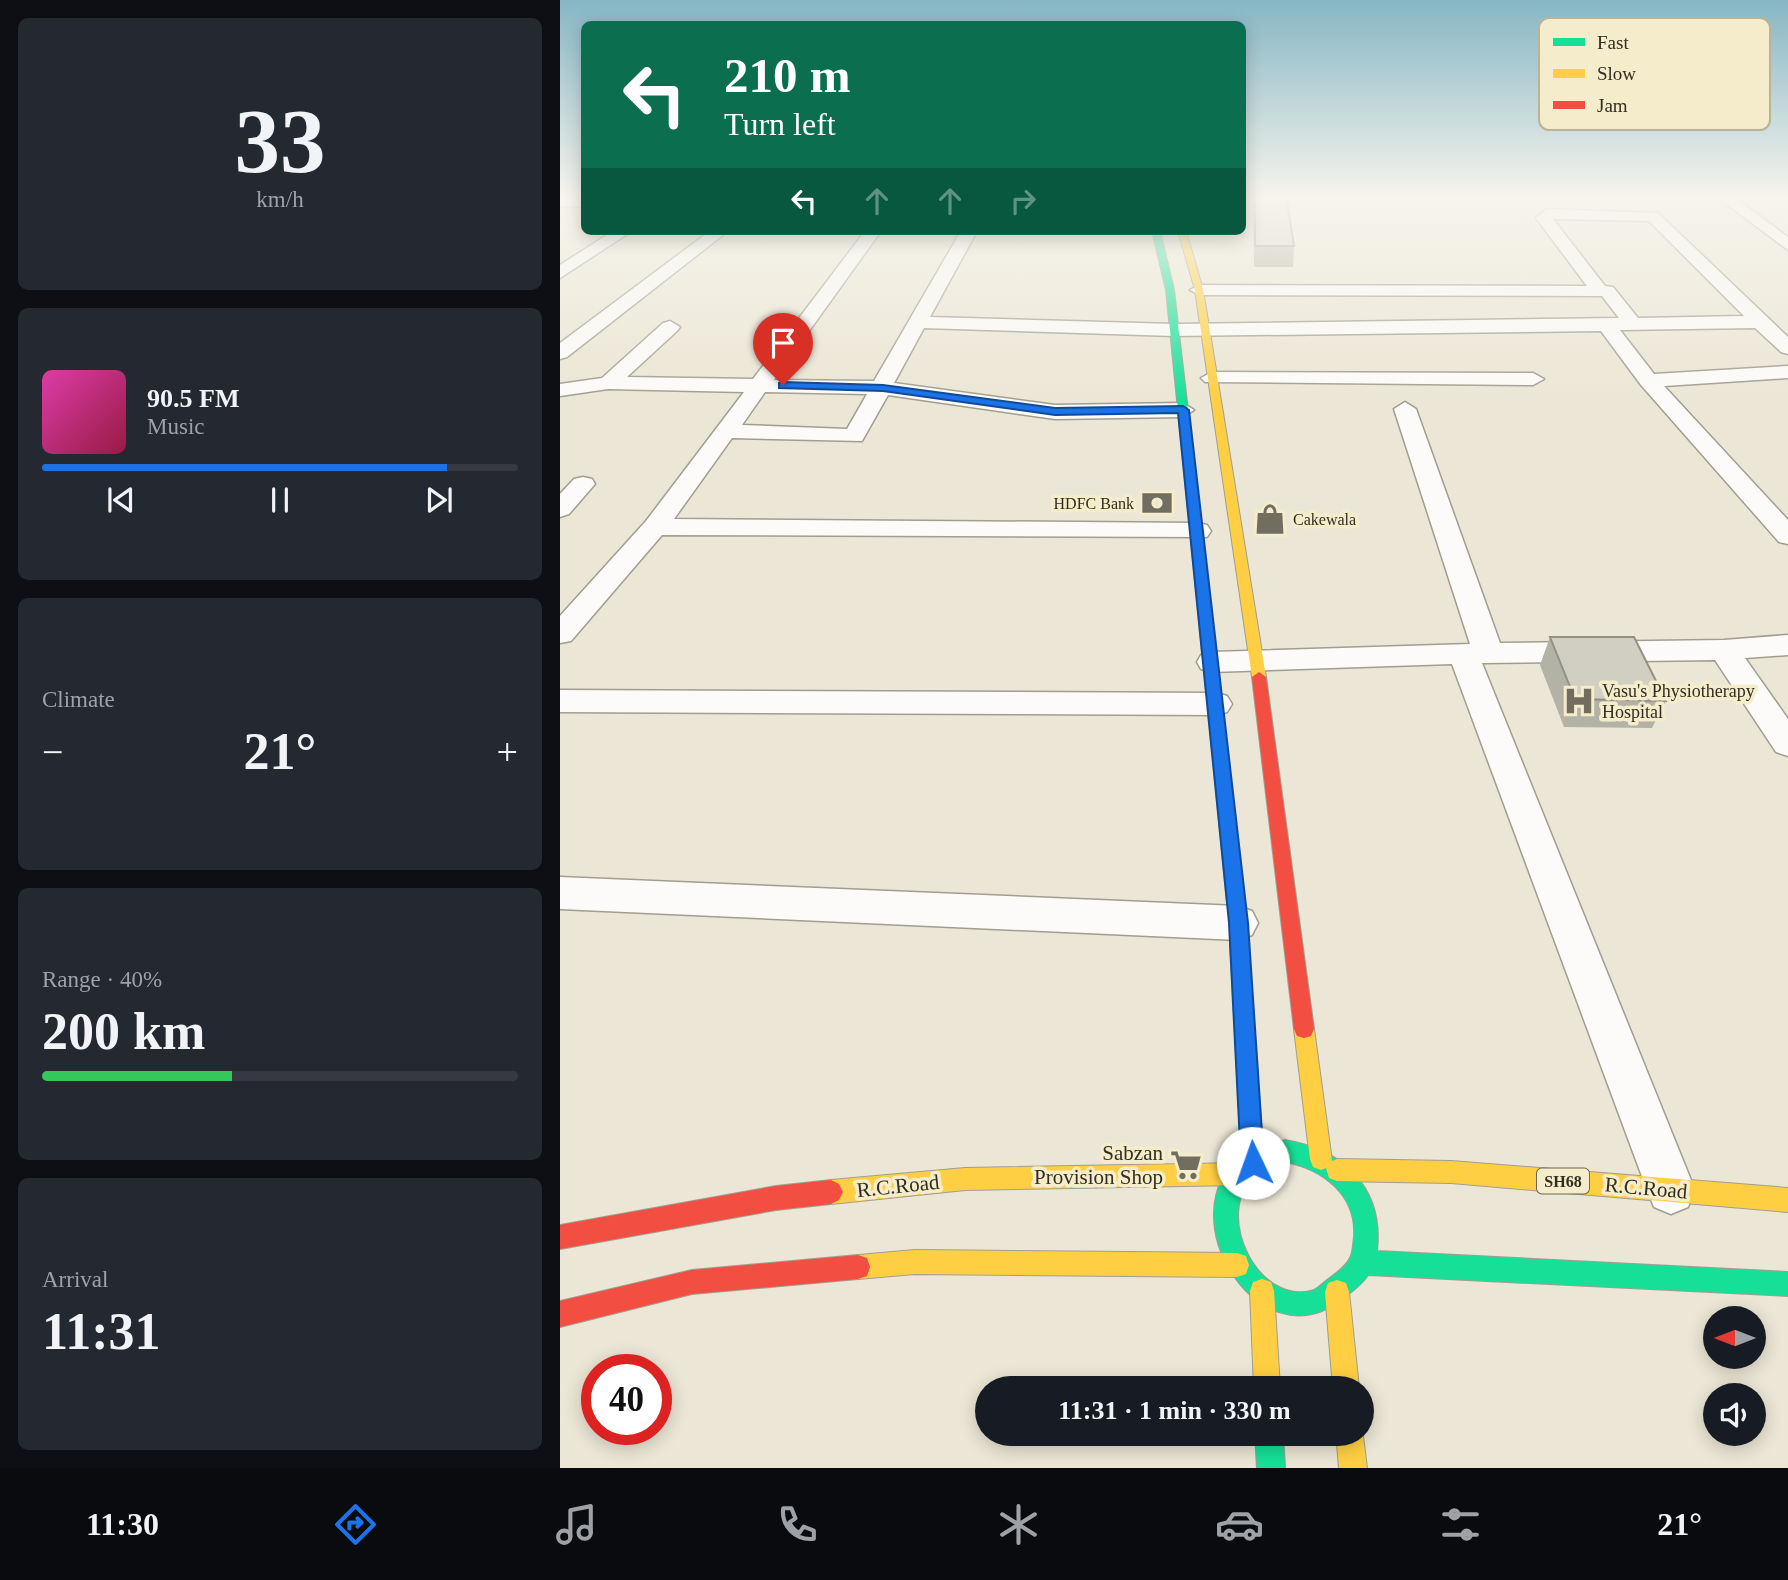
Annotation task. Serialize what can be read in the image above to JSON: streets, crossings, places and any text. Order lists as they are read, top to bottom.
{
  "streets": {
    "street": ["SH68", "R.C.Road"]
  },
  "places": {
    "bank": ["HDFC Bank"],
    "shop": ["Cakewala"],
    "hospital": ["Vasu's Physiotherapy Hospital"],
    "supermarket": ["Sabzan Provision Shop"]
  },
  "legend": ["Fast", "Slow", "Jam"],
  "north": "left",
  "page": {
    "tile": [
      ["33", "km/h"],
      "Climate",
      ["Range · 40%", "200 km"],
      ["Arrival", "11:31"]
    ],
    "turn": ["210 m", "Turn left"],
    "song": ["90.5 FM", "Music"],
    "heat": ["−", "21°", "+"],
    "limit": "40",
    "trip": "11:31 · 1 min · 330 m",
    "tabs": ["11:30", "21°"]
  }
}
